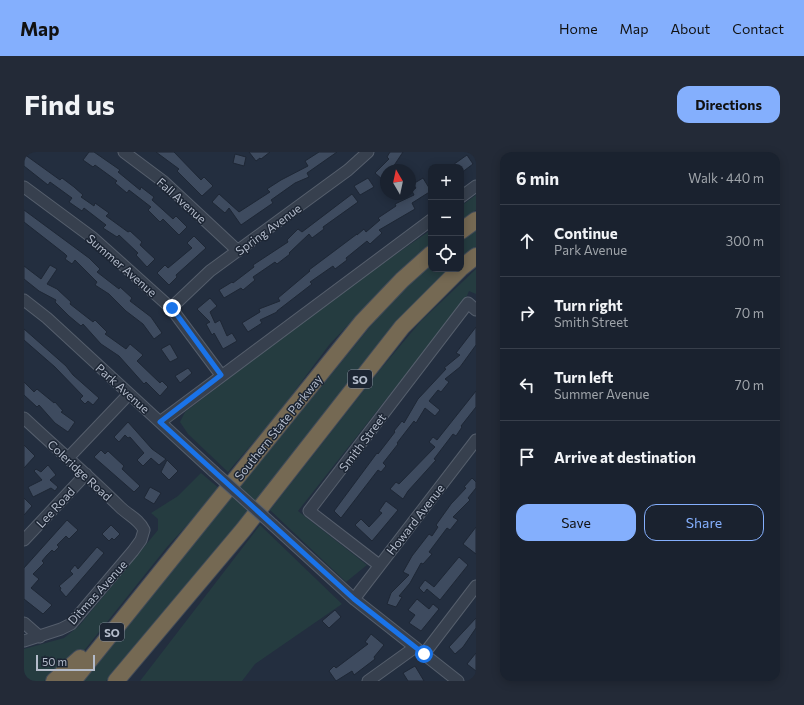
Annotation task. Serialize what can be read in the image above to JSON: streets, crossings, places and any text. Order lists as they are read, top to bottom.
{
  "streets": {
    "highway": ["SO", "Southern State Parkway"],
    "street": [
      "Fall Avenue",
      "Spring Avenue",
      "Summer Avenue",
      "Park Avenue",
      "Smith Street",
      "Coleridge Road",
      "Lee Road",
      "Howard Avenue",
      "Ditmas Avenue"
    ]
  },
  "crossings": [
    ["Fall Avenue", "Spring Avenue"],
    ["Spring Avenue", "Summer Avenue"],
    ["Park Avenue", "Howard Avenue"],
    ["Smith Street", "Howard Avenue"],
    ["Coleridge Road", "Lee Road"],
    ["Coleridge Road", "Ditmas Avenue"]
  ],
  "scale_bar": "50 m",
  "north": "top",
  "page": {
    "header": "Map",
    "nav": [
      "Home",
      "Map",
      "About",
      "Contact"
    ],
    "buttons": [
      "Directions",
      ["Save", "Share"]
    ],
    "title": "Find us",
    "heading": ["6 min", "Walk · 440 m"],
    "map_buttons": ["+", "−"],
    "list": [
      ["Continue", "Park Avenue", "300 m"],
      ["Turn right", "Smith Street", "70 m"],
      ["Turn left", "Summer Avenue", "70 m"],
      "Arrive at destination"
    ],
    "scale": "50 m"
  }
}
